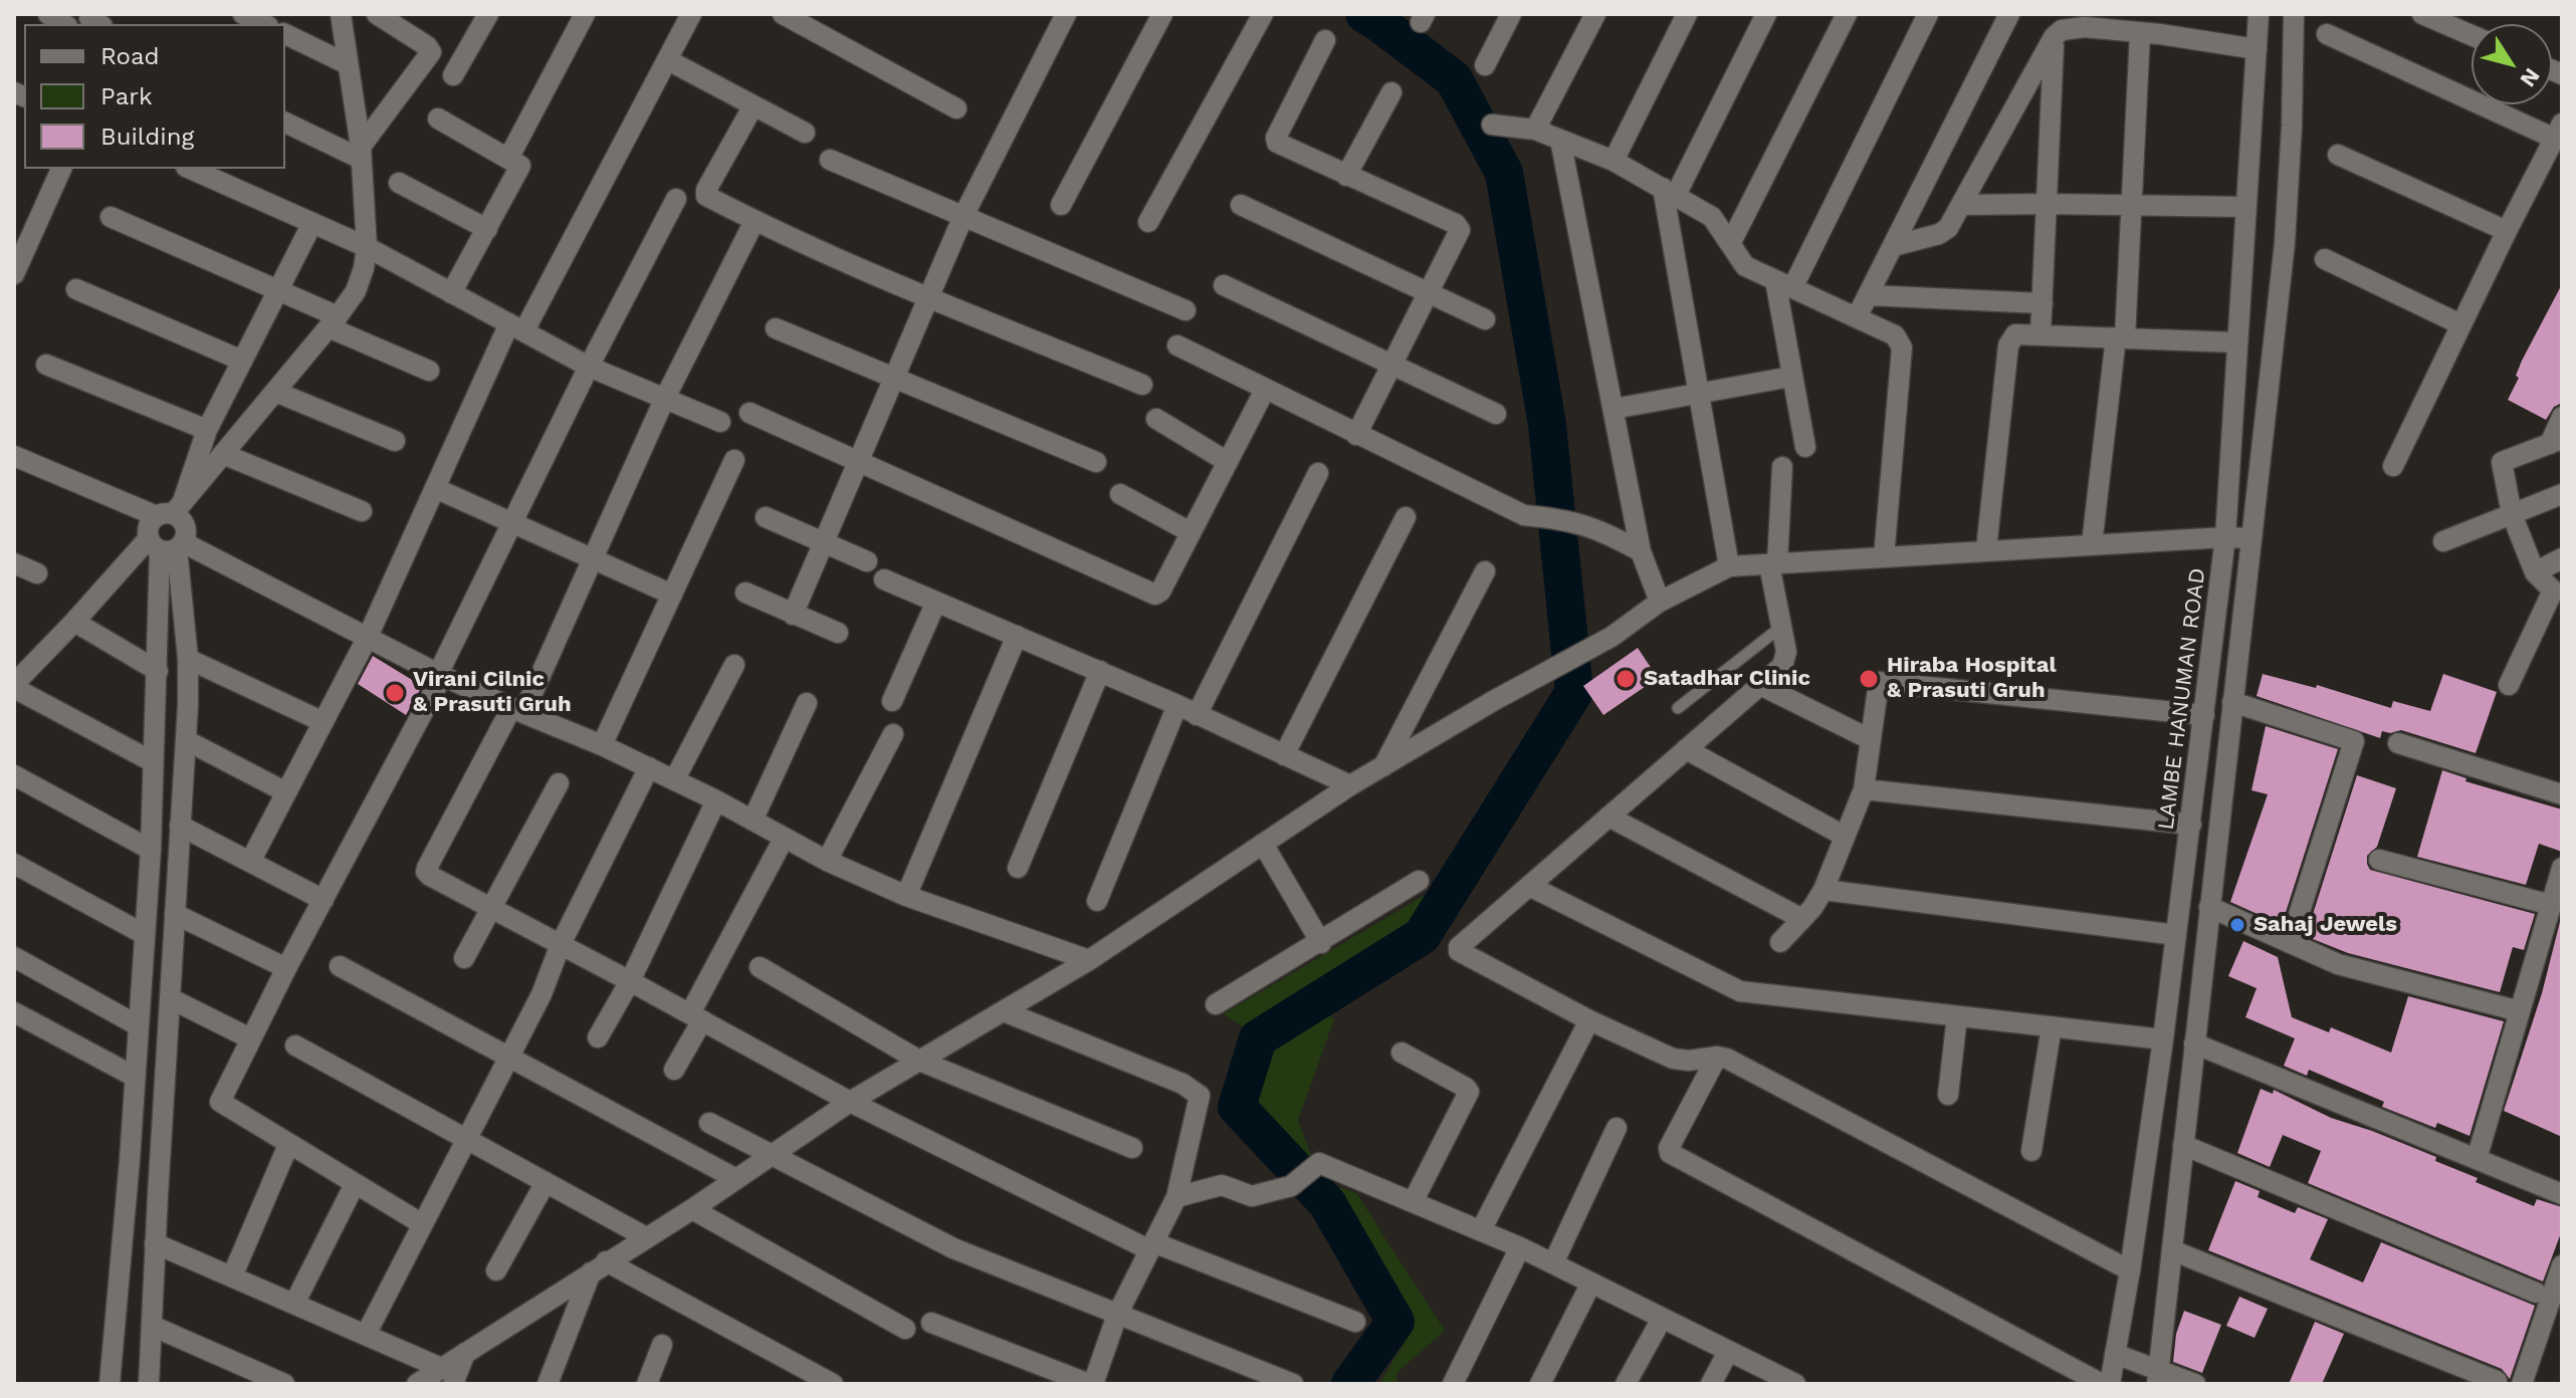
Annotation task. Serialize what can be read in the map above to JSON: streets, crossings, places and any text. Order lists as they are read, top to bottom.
{
  "streets": {
    "street": ["LAMBE HANUMAN ROAD"]
  },
  "places": [
    "Satadhar Clinic",
    "Hiraba Hospital & Prasuti Gruh",
    "Virani Cilnic & Prasuti Gruh",
    "Sahaj Jewels"
  ],
  "legend": ["Road", "Park", "Building"],
  "north": "bottom right"
}
